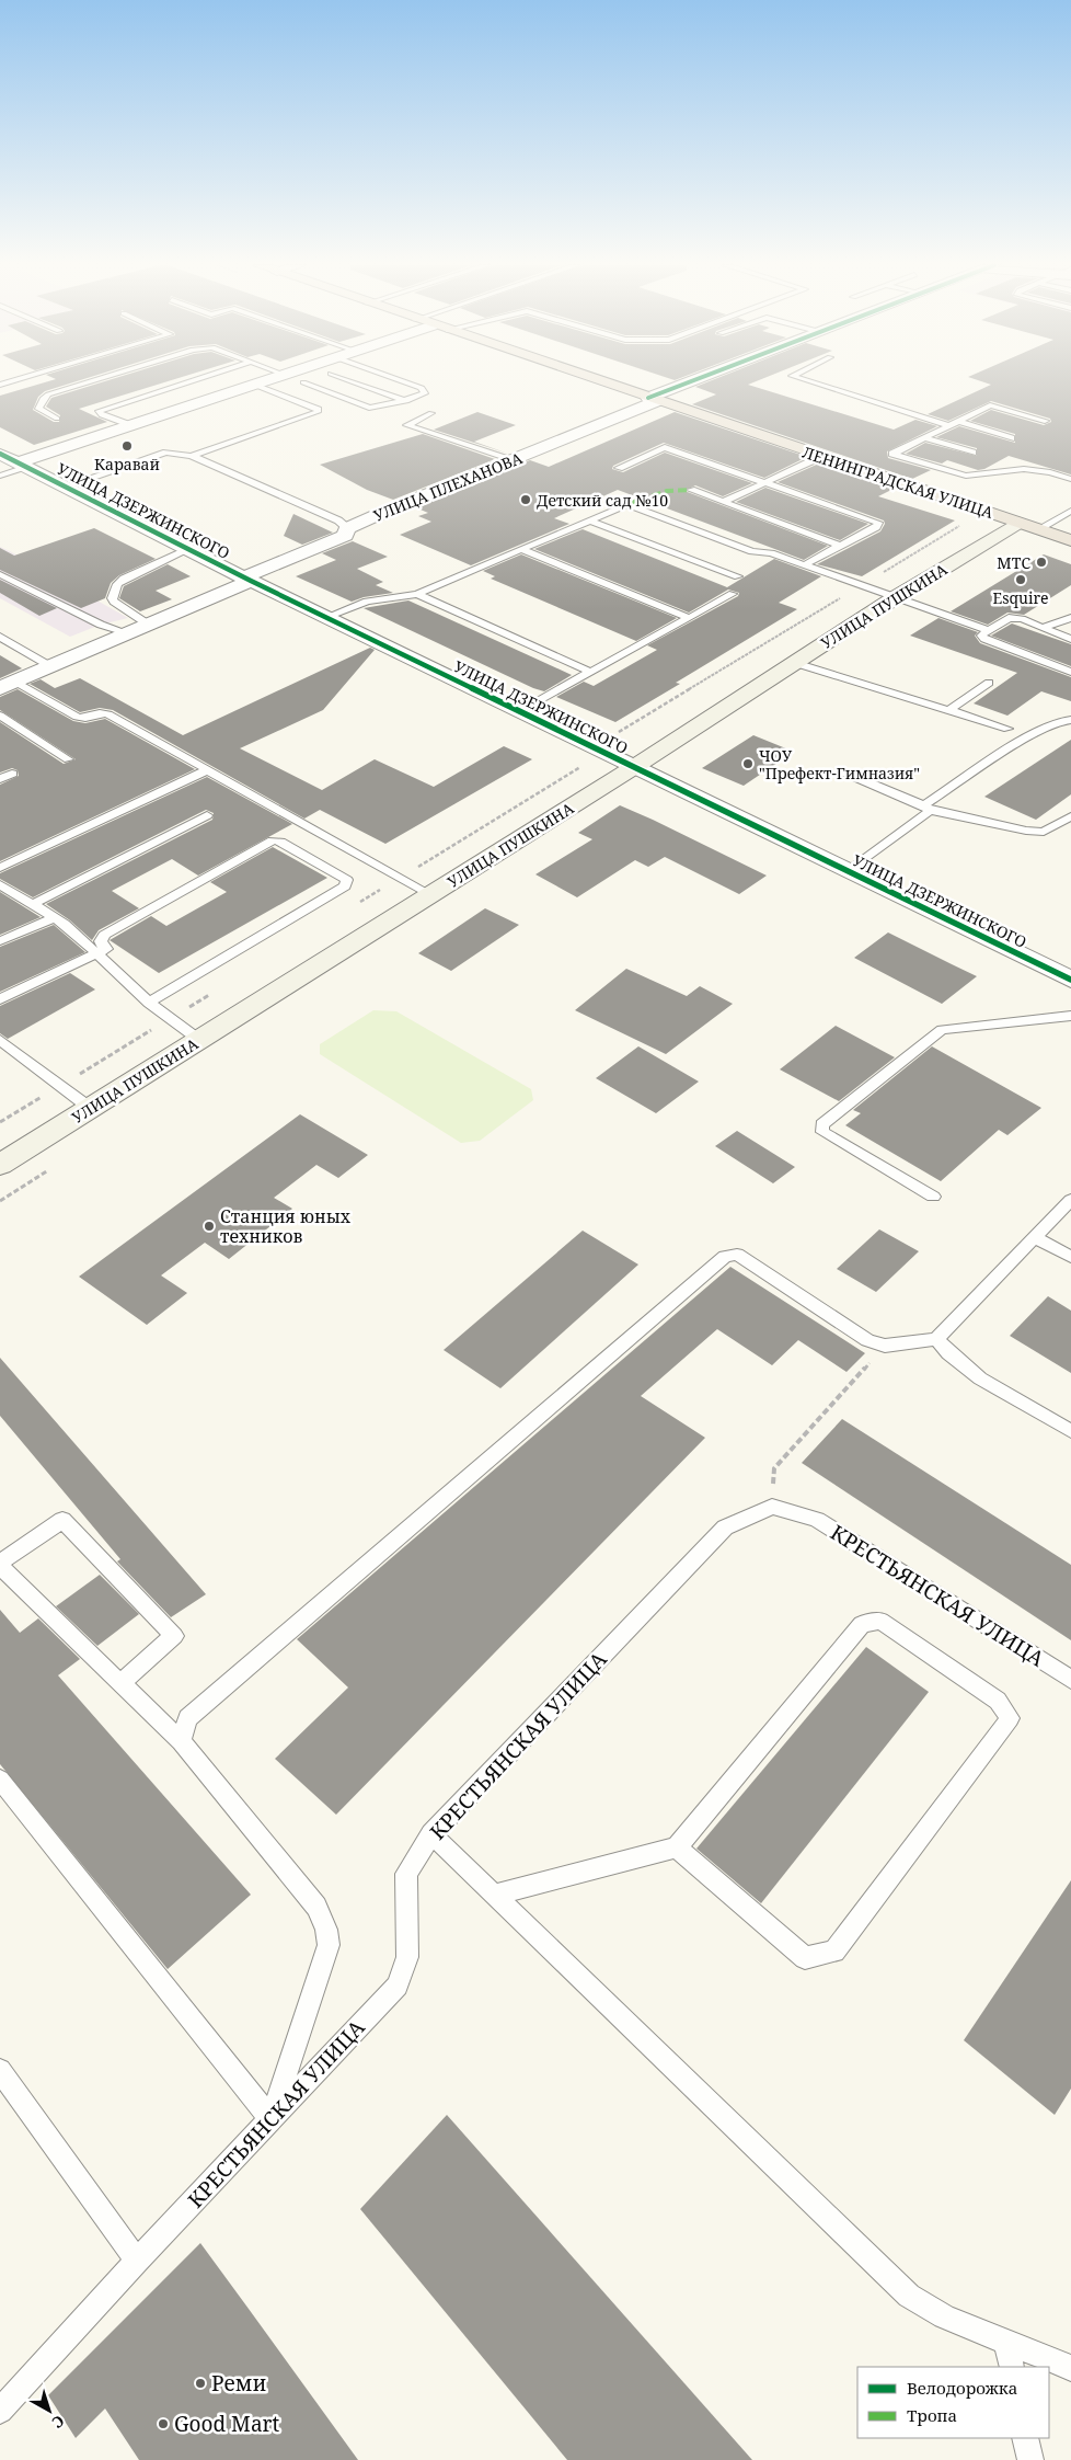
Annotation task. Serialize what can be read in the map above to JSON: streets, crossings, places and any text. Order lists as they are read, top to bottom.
{
  "streets": {
    "highway": ["ЛЕНИНГРАДСКАЯ УЛИЦА"],
    "main road": ["УЛИЦА ПУШКИНА"],
    "street": ["УЛИЦА ПЛЕХАНОВА", "УЛИЦА ДЗЕРЖИНСКОГО"],
    "lane": ["КРЕСТЬЯНСКАЯ УЛИЦА"]
  },
  "crossings": [
    ["ЛЕНИНГРАДСКАЯ УЛИЦА", "УЛИЦА ПЛЕХАНОВА"],
    ["ЛЕНИНГРАДСКАЯ УЛИЦА", "УЛИЦА ПУШКИНА"],
    ["УЛИЦА ПЛЕХАНОВА", "УЛИЦА ДЗЕРЖИНСКОГО"],
    ["УЛИЦА ДЗЕРЖИНСКОГО", "УЛИЦА ПУШКИНА"]
  ],
  "places": [
    "Каравай",
    "Детский сад №10",
    "МТС",
    "Esquire",
    "ЧОУ \"Префект-Гимназия\"",
    "Станция юных техников",
    "Реми",
    "Good Mart"
  ],
  "legend": ["Велодорожка", "Тропа"],
  "north": "bottom right"
}
